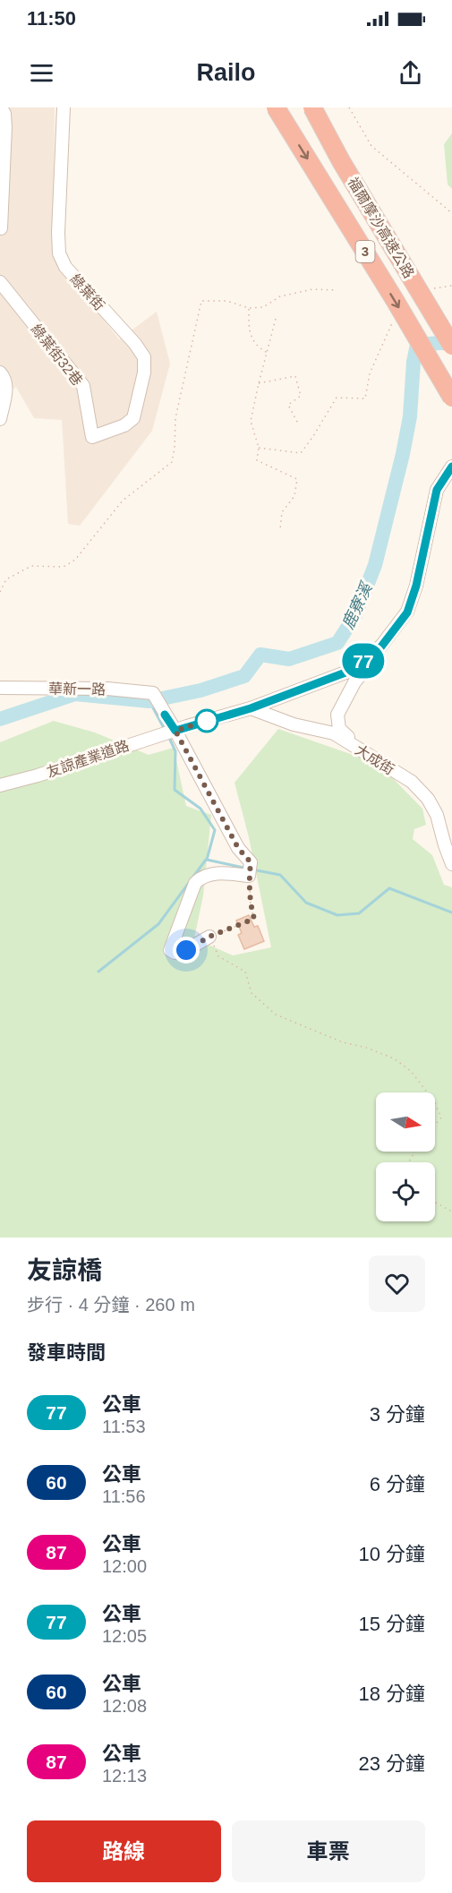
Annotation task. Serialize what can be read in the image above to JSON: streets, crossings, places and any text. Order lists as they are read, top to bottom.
{
  "streets": {
    "highway": ["福爾摩沙高速公路", "3"],
    "street": [
      "綠葉街",
      "綠葉街32巷",
      "華新一路",
      "友諒產業道路",
      "大成街"
    ]
  },
  "crossings": [
    ["綠葉街", "綠葉街32巷"],
    ["華新一路", "友諒產業道路"]
  ],
  "water": ["鹿寮溪"],
  "lines": ["bus line 77"],
  "north": "right",
  "page": {
    "status": "11:50",
    "header": "Railo",
    "on_map": "77",
    "heading": [
      ["友諒橋", "步行 · 4 分鐘 · 260 m"],
      "發車時間"
    ],
    "list": [
      {
        "mark": "77",
        "name": "公車",
        "note": "11:53",
        "value": "3 分鐘"
      },
      {
        "mark": "60",
        "name": "公車",
        "note": "11:56",
        "value": "6 分鐘"
      },
      {
        "mark": "87",
        "name": "公車",
        "note": "12:00",
        "value": "10 分鐘"
      },
      {
        "mark": "77",
        "name": "公車",
        "note": "12:05",
        "value": "15 分鐘"
      },
      {
        "mark": "60",
        "name": "公車",
        "note": "12:08",
        "value": "18 分鐘"
      },
      {
        "mark": "87",
        "name": "公車",
        "note": "12:13",
        "value": "23 分鐘"
      }
    ],
    "buttons": ["路線", "車票"]
  }
}
